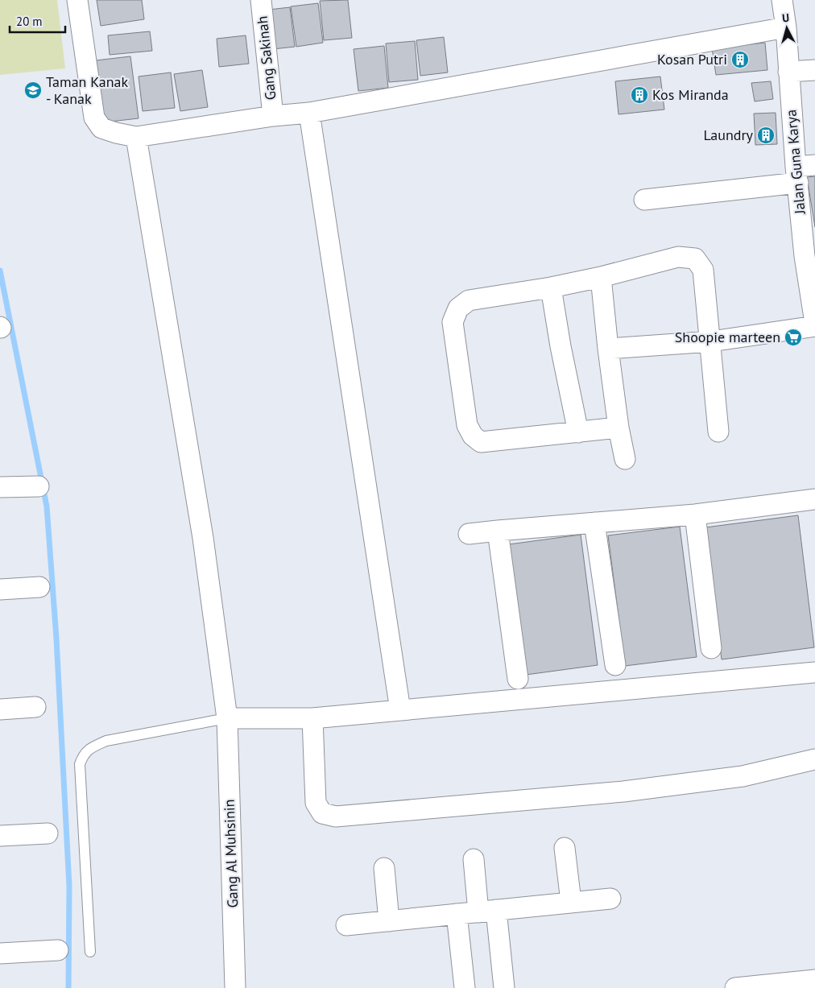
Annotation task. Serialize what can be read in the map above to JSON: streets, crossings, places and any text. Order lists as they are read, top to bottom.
{
  "streets": {
    "street": ["Gang Sakinah", "Jalan Guna Karya", "Gang Al Muhsinin"]
  },
  "places": {
    "building": ["Kosan Putri", "Kos Miranda", "Laundry"],
    "school or university": ["Taman Kanak - Kanak"],
    "supermarket": ["Shoopie marteen"]
  },
  "scale_bar": "20 m",
  "north": "top"
}
